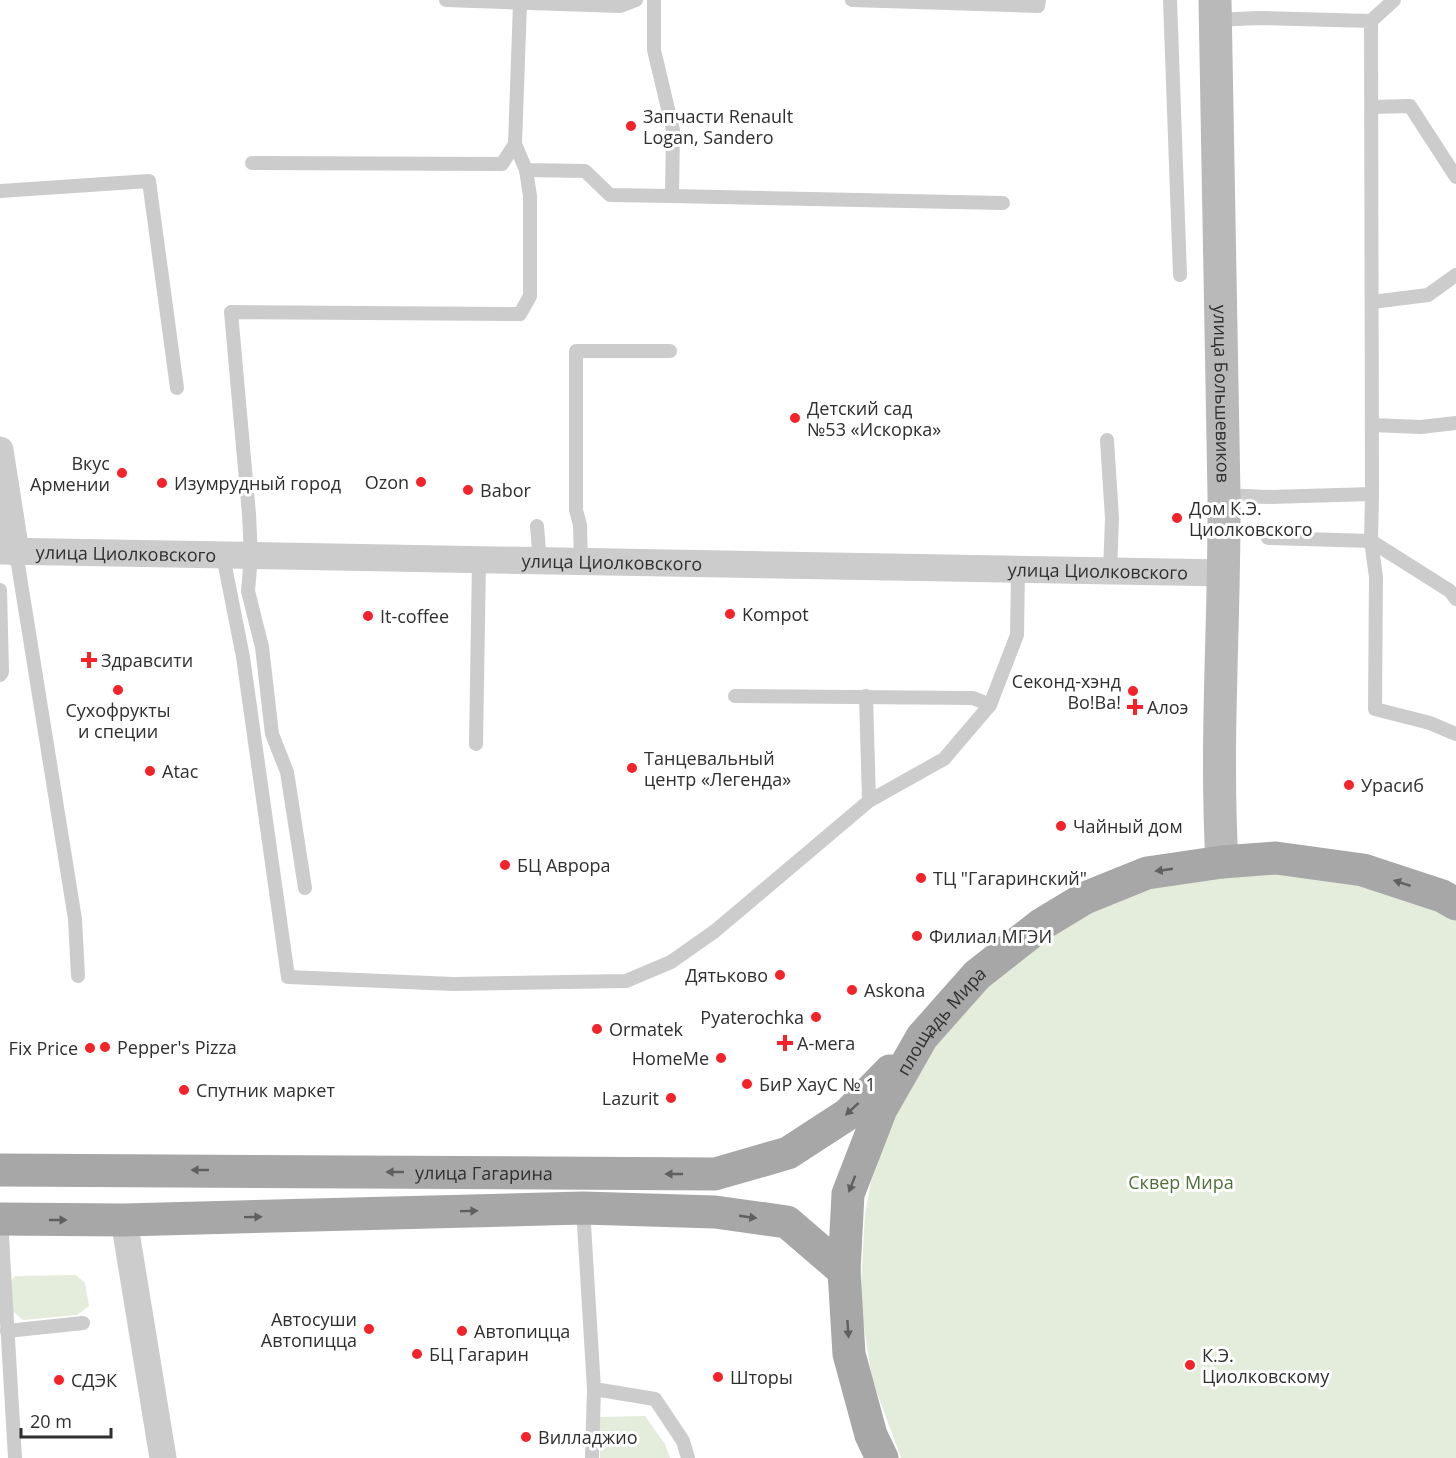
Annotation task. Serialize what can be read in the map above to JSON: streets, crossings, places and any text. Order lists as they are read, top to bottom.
{
  "streets": {
    "main road": ["площадь Мира", "улица Гагарина"],
    "street": ["улица Большевиков", "улица Циолковского"]
  },
  "crossings": [
    ["улица Большевиков", "улица Циолковского"],
    ["улица Большевиков", "площадь Мира"],
    ["площадь Мира", "улица Гагарина"]
  ],
  "parks": ["Сквер Мира"],
  "places": {
    "other": [
      "Запчасти Renault Logan, Sandero",
      "Детский сад №53 «Искорка»",
      "Вкус Армении",
      "Ozon",
      "Изумрудный город",
      "Babor",
      "Дом К.Э. Циолковского",
      "Kompot",
      "It-coffee",
      "Сухофрукты и специи",
      "Секонд-хэнд Во!Ва!",
      "Танцевальный центр «Легенда»",
      "Atac",
      "Урасиб",
      "Чайный дом",
      "БЦ Аврора",
      "ТЦ \"Гагаринский\"",
      "Филиал МГЭИ",
      "Дятьково",
      "Askona",
      "Pyaterochka",
      "Ormatek",
      "Pepper's Pizza",
      "Fix Price",
      "HomeMe",
      "БиР ХауС № 1",
      "Спутник маркет",
      "Lazurit",
      "Автосуши Автопицца",
      "Автопицца",
      "БЦ Гагарин",
      "К.Э. Циолковскому",
      "Шторы",
      "СДЭК",
      "Вилладжио"
    ],
    "health": ["Здравсити", "Алоэ", "А-мега"]
  },
  "scale_bar": "20 m"
}
